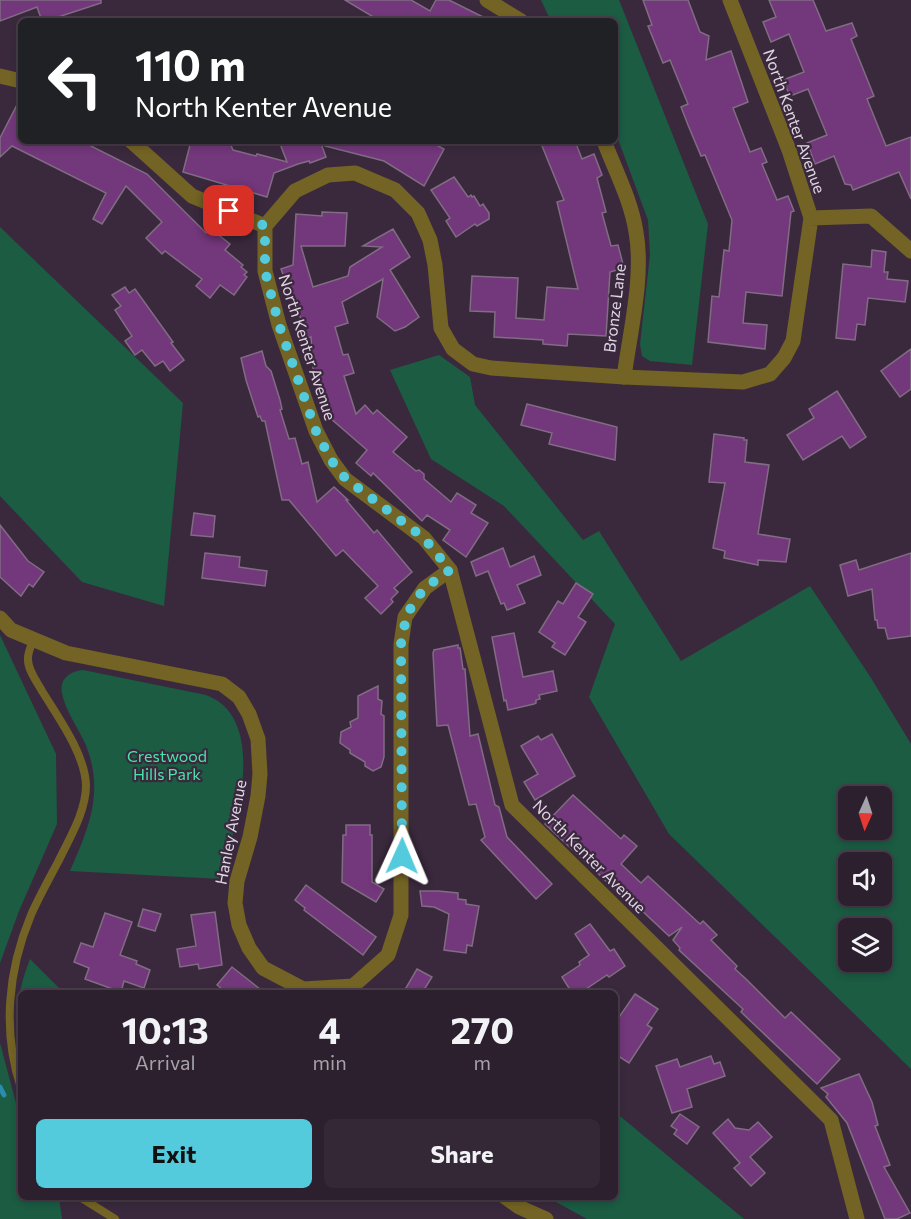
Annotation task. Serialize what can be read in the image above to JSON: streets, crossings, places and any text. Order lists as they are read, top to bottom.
{
  "streets": {
    "street": ["North Kenter Avenue", "Bronze Lane", "Hanley Avenue"]
  },
  "crossings": [
    ["North Kenter Avenue", "Bronze Lane"],
    ["North Kenter Avenue", "Hanley Avenue"]
  ],
  "parks": ["Crestwood Hills Park"],
  "north": "bottom",
  "page": {
    "turn": ["110 m", "North Kenter Avenue"],
    "eta": [
      "10:13",
      "Arrival",
      "4",
      "min",
      "270",
      "m"
    ],
    "buttons": ["Exit", "Share"]
  }
}
